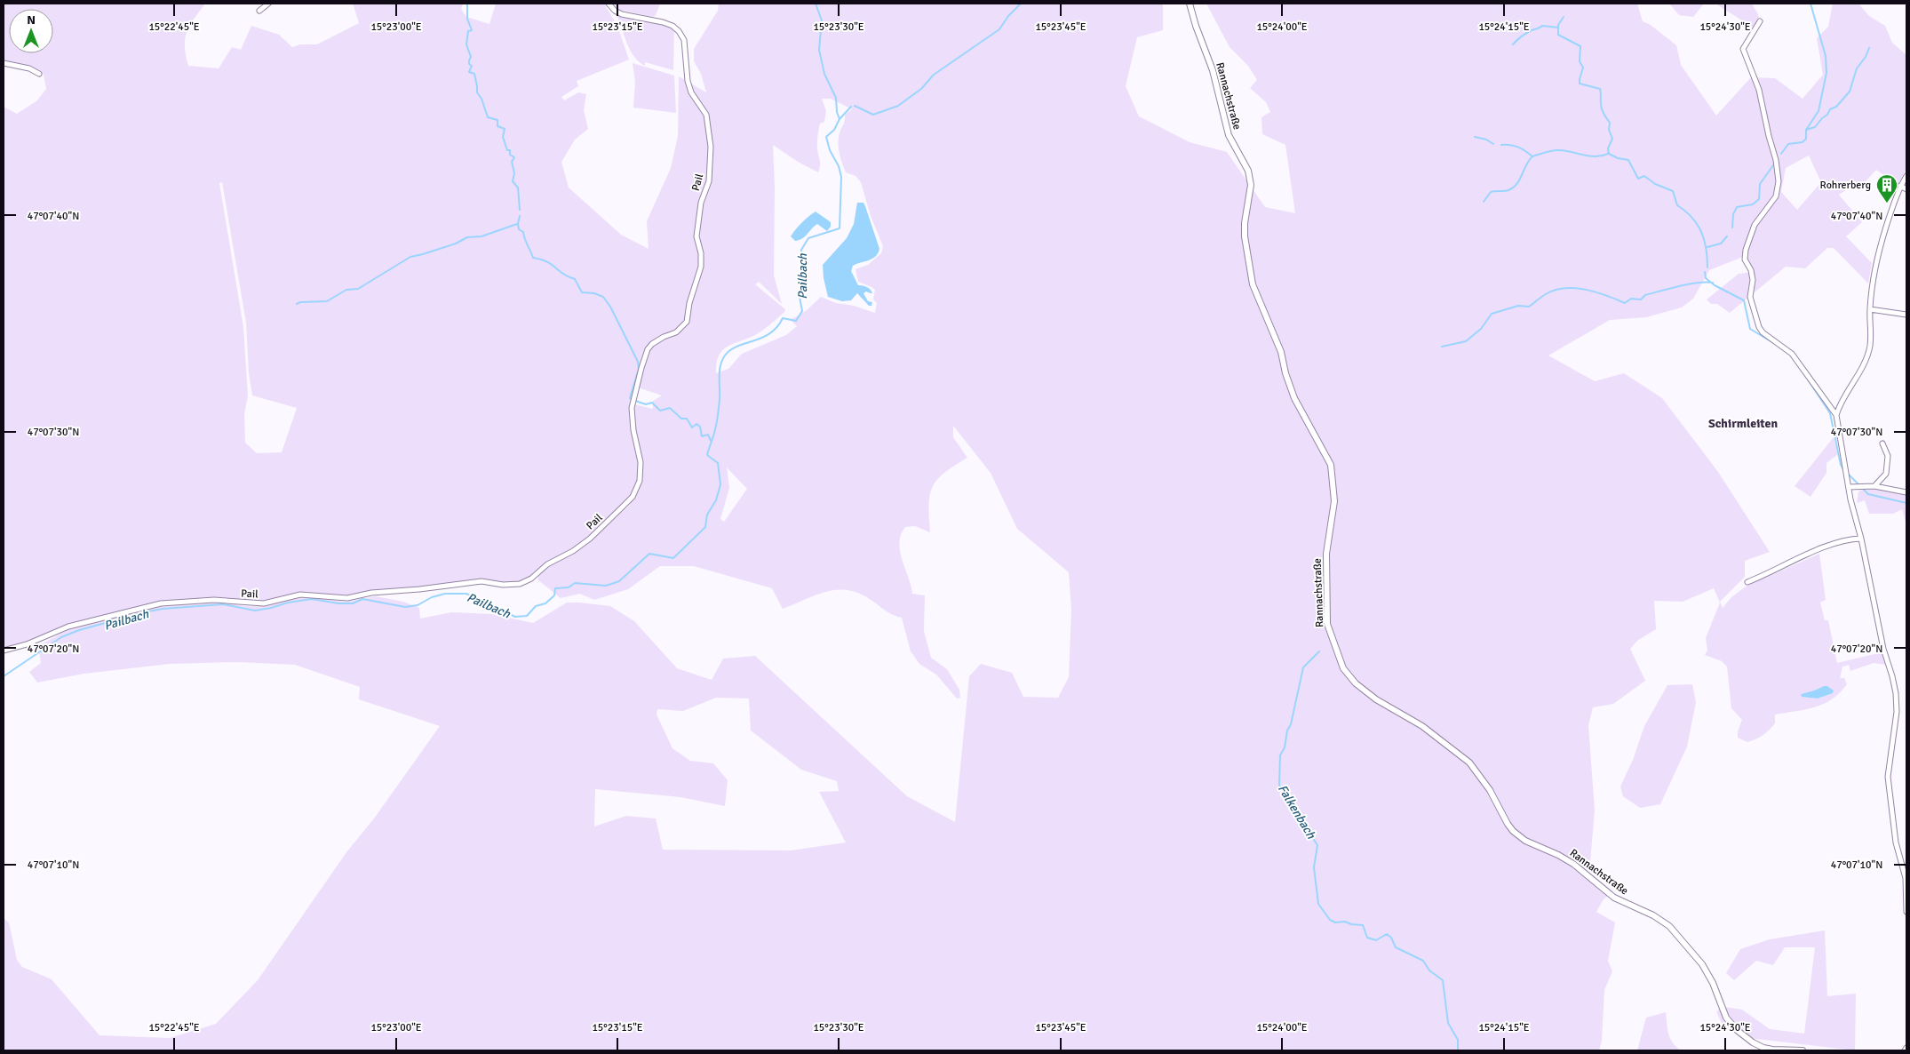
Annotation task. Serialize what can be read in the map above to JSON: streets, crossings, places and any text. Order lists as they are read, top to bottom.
{
  "streets": {
    "street": ["Rannachstraße", "Pail"]
  },
  "districts": ["Schirmleiten"],
  "water": ["Pailbach", "Falkenbach"],
  "places": {
    "building": ["Rohrerberg"]
  },
  "north": "top",
  "coordinates": [
    "15°22'45\"E",
    "15°23'00\"E",
    "15°23'15\"E",
    "15°23'30\"E",
    "15°23'45\"E",
    "15°24'00\"E",
    "15°24'15\"E",
    "15°24'30\"E",
    "47°07'40\"N",
    "47°07'30\"N",
    "47°07'20\"N",
    "47°07'10\"N"
  ]
}
